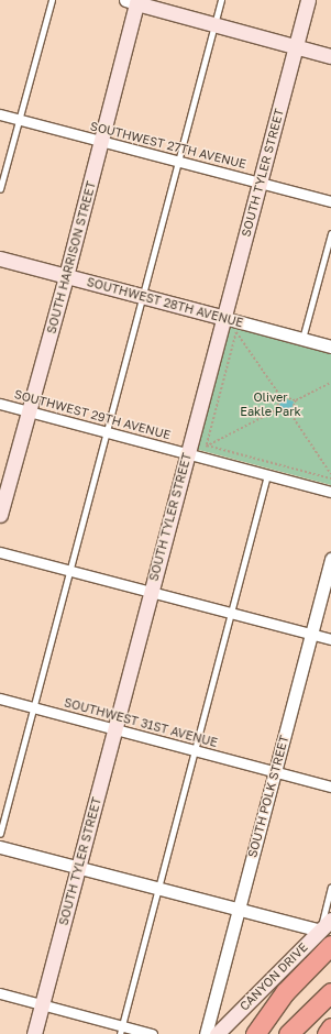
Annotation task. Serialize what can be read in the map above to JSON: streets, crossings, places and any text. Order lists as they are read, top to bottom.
{
  "streets": {
    "main road": [
      "SOUTH TYLER STREET",
      "SOUTH HARRISON STREET",
      "SOUTHWEST 28TH AVENUE",
      "CANYON DRIVE"
    ],
    "street": [
      "SOUTHWEST 27TH AVENUE",
      "SOUTHWEST 29TH AVENUE",
      "SOUTHWEST 31ST AVENUE",
      "SOUTH POLK STREET"
    ]
  },
  "crossings": [
    ["SOUTHWEST 27TH AVENUE", "SOUTH TYLER STREET"],
    ["SOUTHWEST 27TH AVENUE", "SOUTH HARRISON STREET"],
    ["SOUTH TYLER STREET", "SOUTHWEST 28TH AVENUE"],
    ["SOUTH TYLER STREET", "SOUTHWEST 29TH AVENUE"],
    ["SOUTH TYLER STREET", "SOUTHWEST 31ST AVENUE"],
    ["SOUTH HARRISON STREET", "SOUTHWEST 28TH AVENUE"],
    ["SOUTH HARRISON STREET", "SOUTHWEST 29TH AVENUE"],
    ["SOUTHWEST 31ST AVENUE", "SOUTH POLK STREET"]
  ],
  "parks": ["Oliver Eakle Park"]
}
